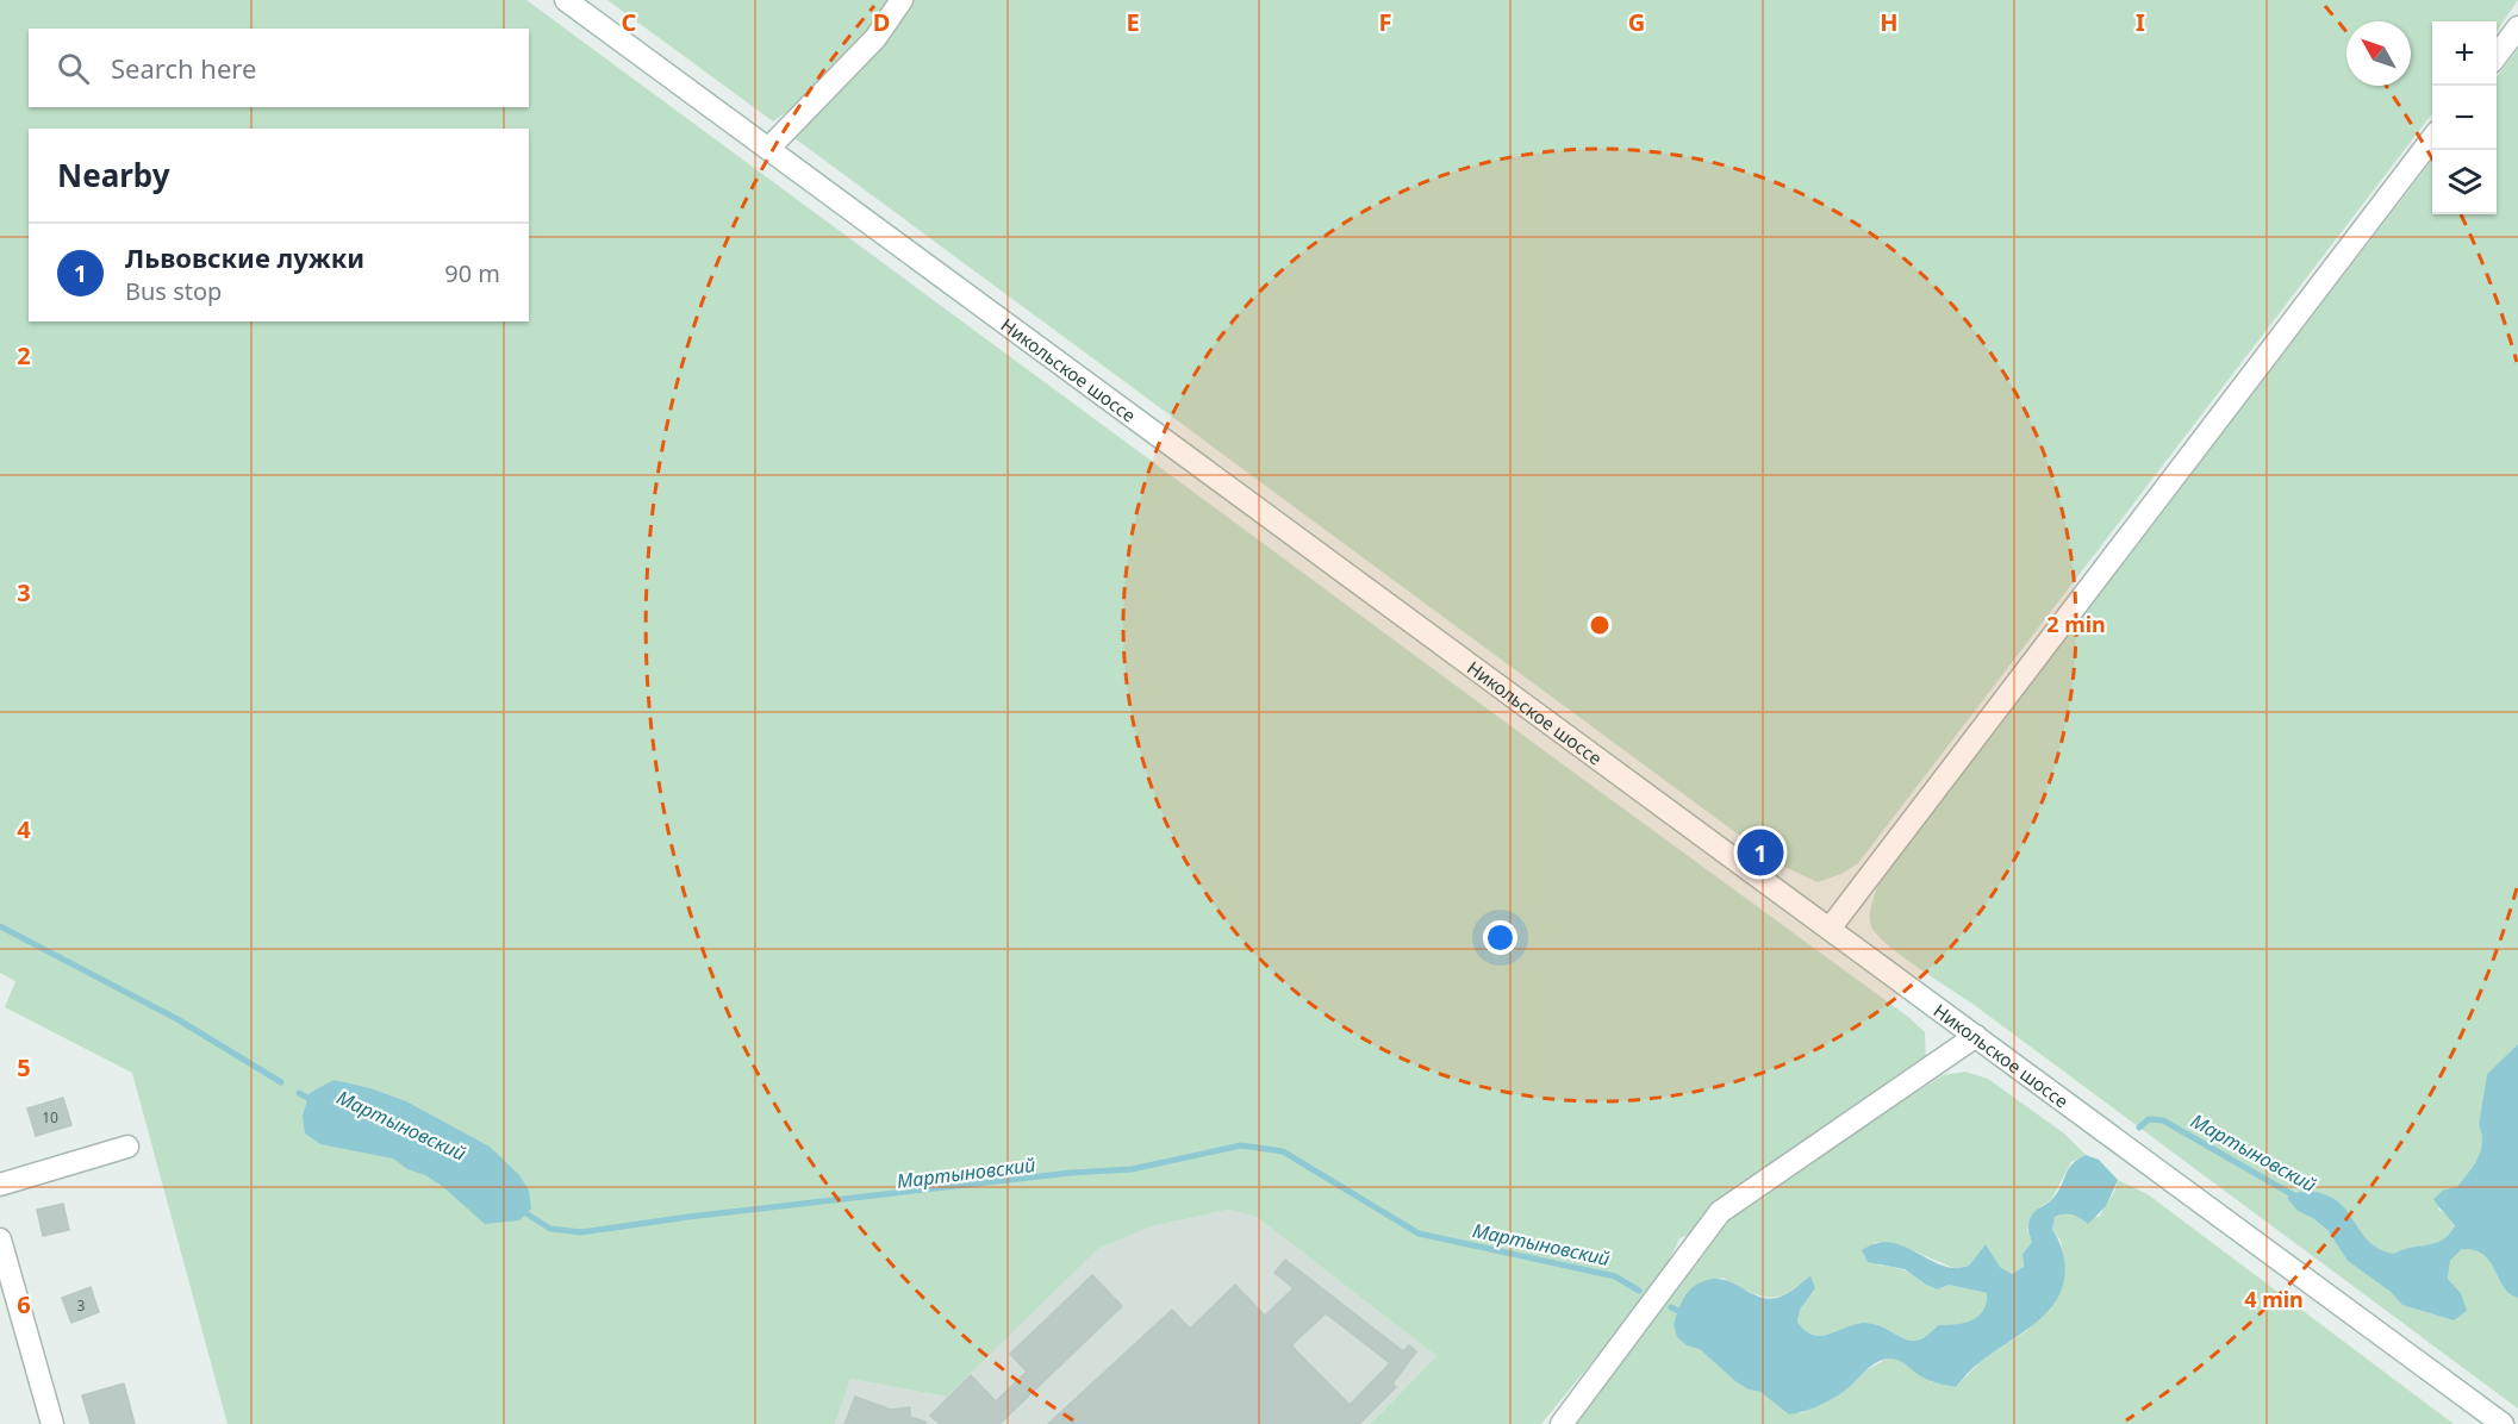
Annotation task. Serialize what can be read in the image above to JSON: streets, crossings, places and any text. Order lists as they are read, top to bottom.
{
  "streets": {
    "main road": ["Никольское шоссе"]
  },
  "water": ["Мартыновский"],
  "house_numbers": ["10", "3"],
  "north": "top left",
  "page": {
    "map_buttons": ["+", "−"],
    "search": "Search here",
    "heading": "Nearby",
    "list": [
      {
        "mark": "1",
        "name": "Львовские лужки",
        "note": "Bus stop",
        "value": "90 m"
      }
    ],
    "pins": "1"
  },
  "grid": {
    "columns": [
      "C",
      "D",
      "E",
      "F",
      "G",
      "H",
      "I"
    ],
    "rows": [
      "2",
      "3",
      "4",
      "5",
      "6"
    ]
  },
  "rings": ["2 min", "4 min"]
}
